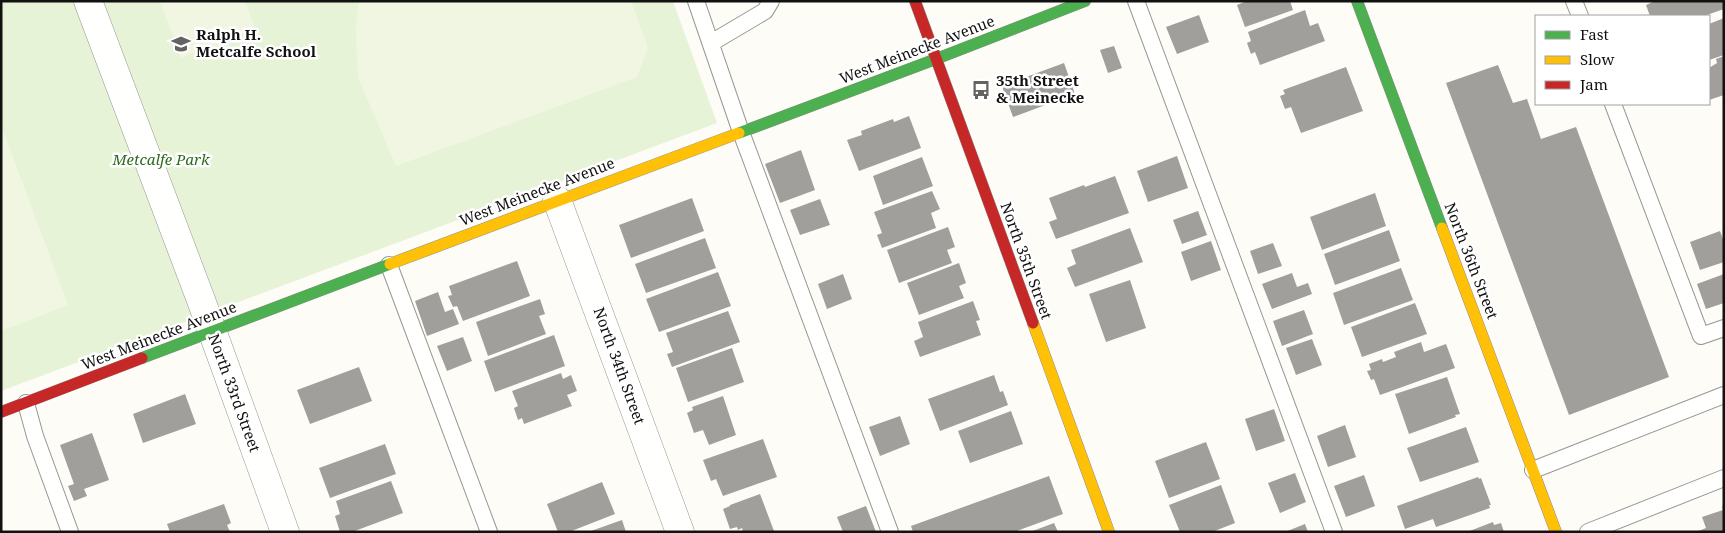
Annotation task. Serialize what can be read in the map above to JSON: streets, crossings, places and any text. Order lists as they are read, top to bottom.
{
  "streets": {
    "street": [
      "West Meinecke Avenue",
      "North 35th Street",
      "North 36th Street",
      "North 34th Street",
      "North 33rd Street"
    ]
  },
  "crossings": [
    ["West Meinecke Avenue", "North 35th Street"],
    ["West Meinecke Avenue", "North 34th Street"],
    ["West Meinecke Avenue", "North 33rd Street"]
  ],
  "parks": ["Metcalfe Park"],
  "places": {
    "school or university": ["Ralph H. Metcalfe School"],
    "bus stop": ["35th Street & Meinecke"]
  },
  "legend": ["Fast", "Slow", "Jam"]
}
